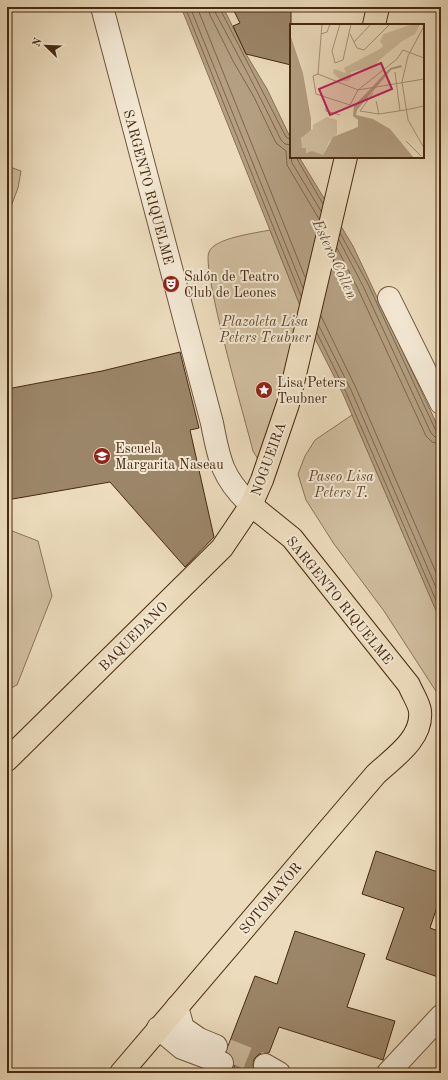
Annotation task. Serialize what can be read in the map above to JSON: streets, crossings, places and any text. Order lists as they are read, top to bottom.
{
  "streets": {
    "main road": [
      "SARGENTO RIQUELME",
      "NOGUEIRA",
      "BAQUEDANO",
      "SOTOMAYOR"
    ]
  },
  "crossings": [
    ["SARGENTO RIQUELME", "NOGUEIRA"],
    ["SARGENTO RIQUELME", "BAQUEDANO"],
    ["SARGENTO RIQUELME", "SOTOMAYOR"],
    ["NOGUEIRA", "BAQUEDANO"]
  ],
  "water": ["Estero Collen"],
  "parks": ["Plazoleta Lisa Peters Teubner", "Paseo Lisa Peters T."],
  "places": {
    "theatre": ["Salón de Teatro Club de Leones"],
    "place": ["Lisa Peters Teubner"],
    "school or university": ["Escuela Margarita Naseau"]
  },
  "north": "top left"
}
